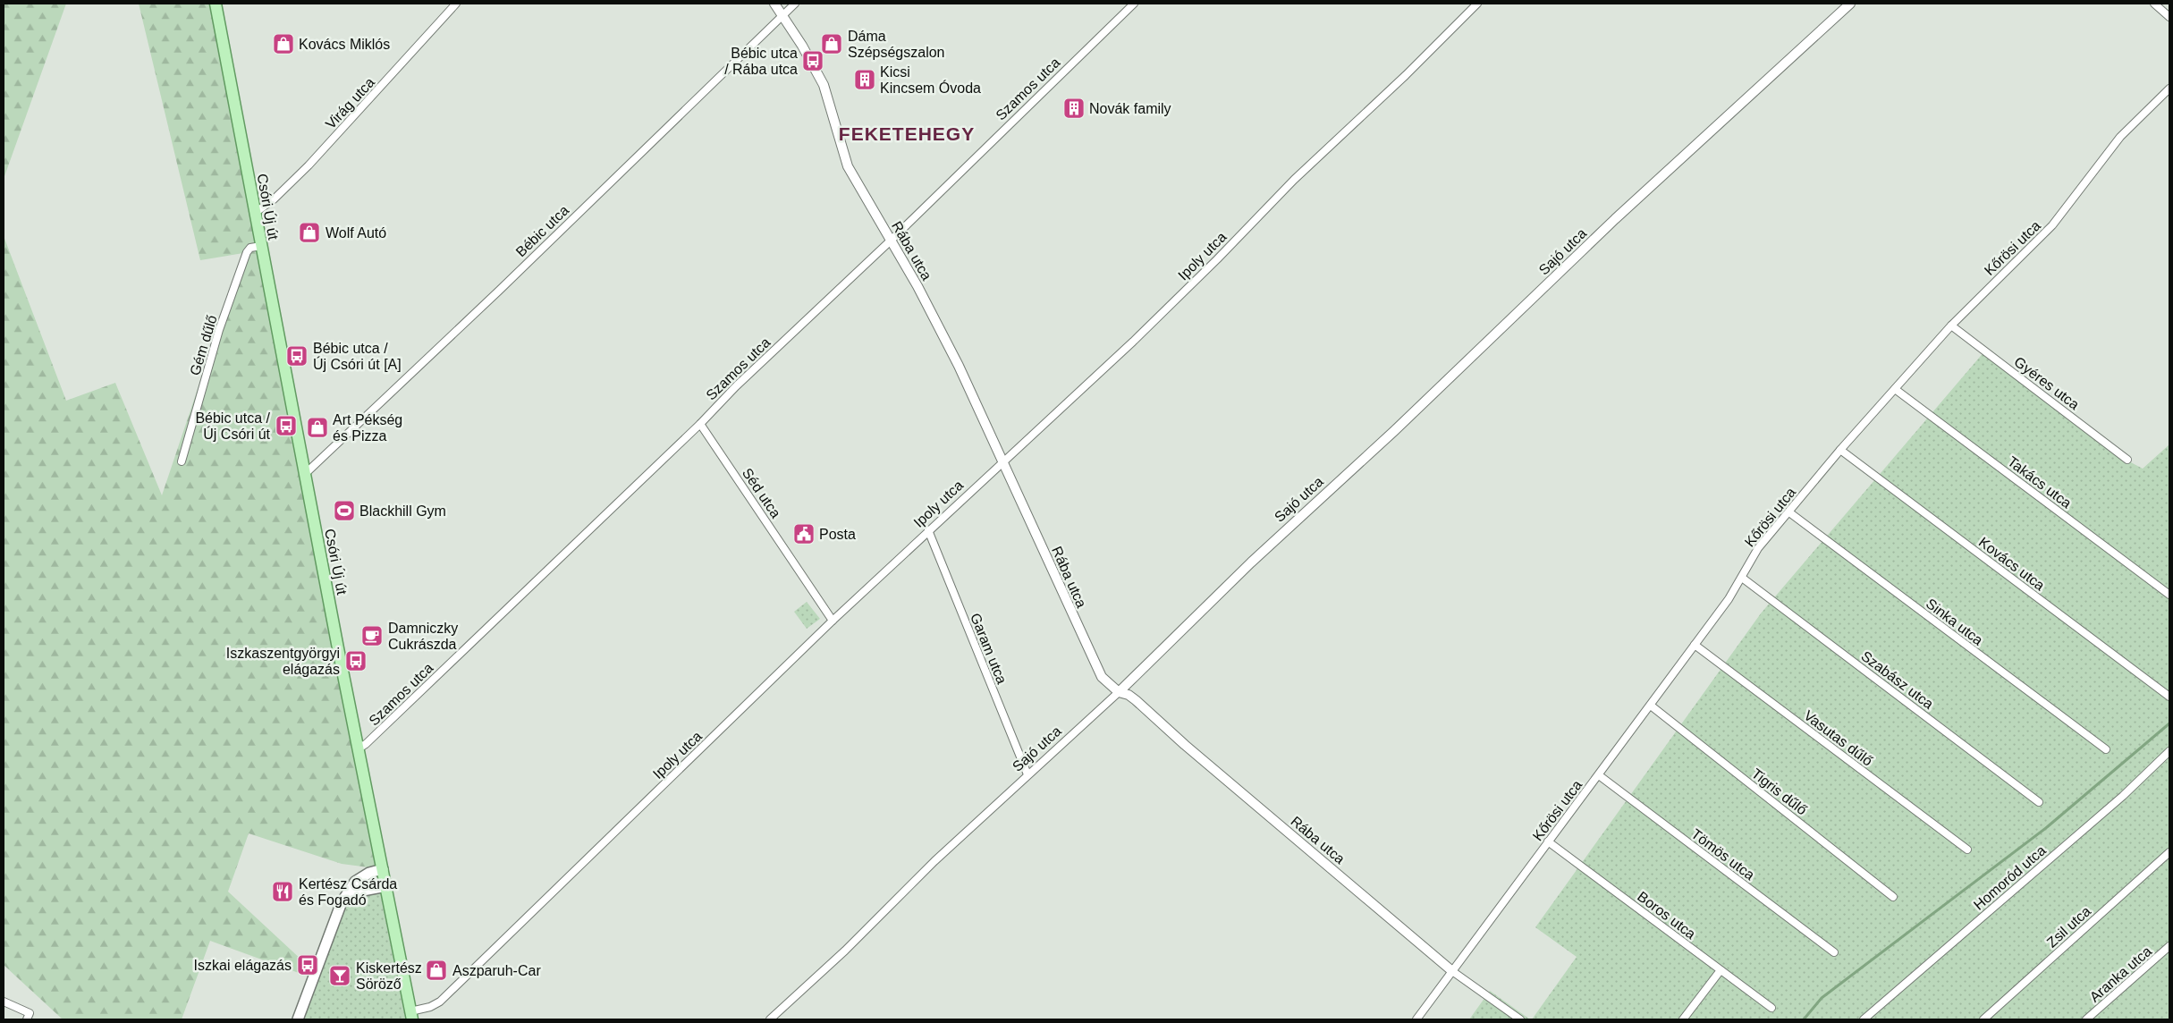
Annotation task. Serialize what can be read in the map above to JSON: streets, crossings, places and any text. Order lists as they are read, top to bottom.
{
  "streets": {
    "main road": ["Csóri Új út"],
    "street": [
      "Szamos utca",
      "Virág utca",
      "Bébic utca",
      "Kőrösi utca",
      "Rába utca",
      "Sajó utca",
      "Ipoly utca",
      "Gém dűlő",
      "Gyéres utca",
      "Takács utca",
      "Séd utca",
      "Kovács utca",
      "Sinka utca",
      "Garam utca",
      "Szabász utca",
      "Vasutas dűlő",
      "Tigris dűlő",
      "Tömös utca",
      "Homoród utca",
      "Boros utca",
      "Zsil utca",
      "Aranka utca"
    ]
  },
  "crossings": [
    ["Szamos utca", "Csóri Új út"],
    ["Szamos utca", "Rába utca"],
    ["Szamos utca", "Séd utca"],
    ["Virág utca", "Csóri Új út"],
    ["Csóri Új út", "Bébic utca"],
    ["Csóri Új út", "Ipoly utca"],
    ["Csóri Új út", "Gém dűlő"],
    ["Bébic utca", "Rába utca"],
    ["Kőrösi utca", "Rába utca"],
    ["Kőrösi utca", "Gyéres utca"],
    ["Kőrösi utca", "Takács utca"],
    ["Kőrösi utca", "Kovács utca"],
    ["Kőrösi utca", "Sinka utca"],
    ["Kőrösi utca", "Szabász utca"],
    ["Kőrösi utca", "Vasutas dűlő"],
    ["Kőrösi utca", "Tigris dűlő"],
    ["Kőrösi utca", "Tömös utca"],
    ["Kőrösi utca", "Boros utca"],
    ["Rába utca", "Sajó utca"],
    ["Rába utca", "Ipoly utca"],
    ["Sajó utca", "Garam utca"],
    ["Ipoly utca", "Séd utca"],
    ["Ipoly utca", "Garam utca"]
  ],
  "districts": ["FEKETEHEGY"],
  "places": {
    "shop": [
      "Kovács Miklós",
      "Dáma Szépségszalon",
      "Wolf Autó",
      "Art Pékség és Pizza",
      "Aszparuh-Car"
    ],
    "bus stop": [
      "Bébic utca / Rába utca",
      "Bébic utca / Új Csóri út [A]",
      "Bébic utca / Új Csóri út",
      "Iszkaszentgyörgyi elágazás",
      "Iszkai elágazás"
    ],
    "building": ["Kicsi Kincsem Óvoda", "Novák family"],
    "sports": ["Blackhill Gym"],
    "public building": ["Posta"],
    "cafe": ["Damniczky Cukrászda"],
    "restaurant": ["Kertész Csárda és Fogadó"],
    "bar": ["Kiskertész Söröző"]
  }
}
